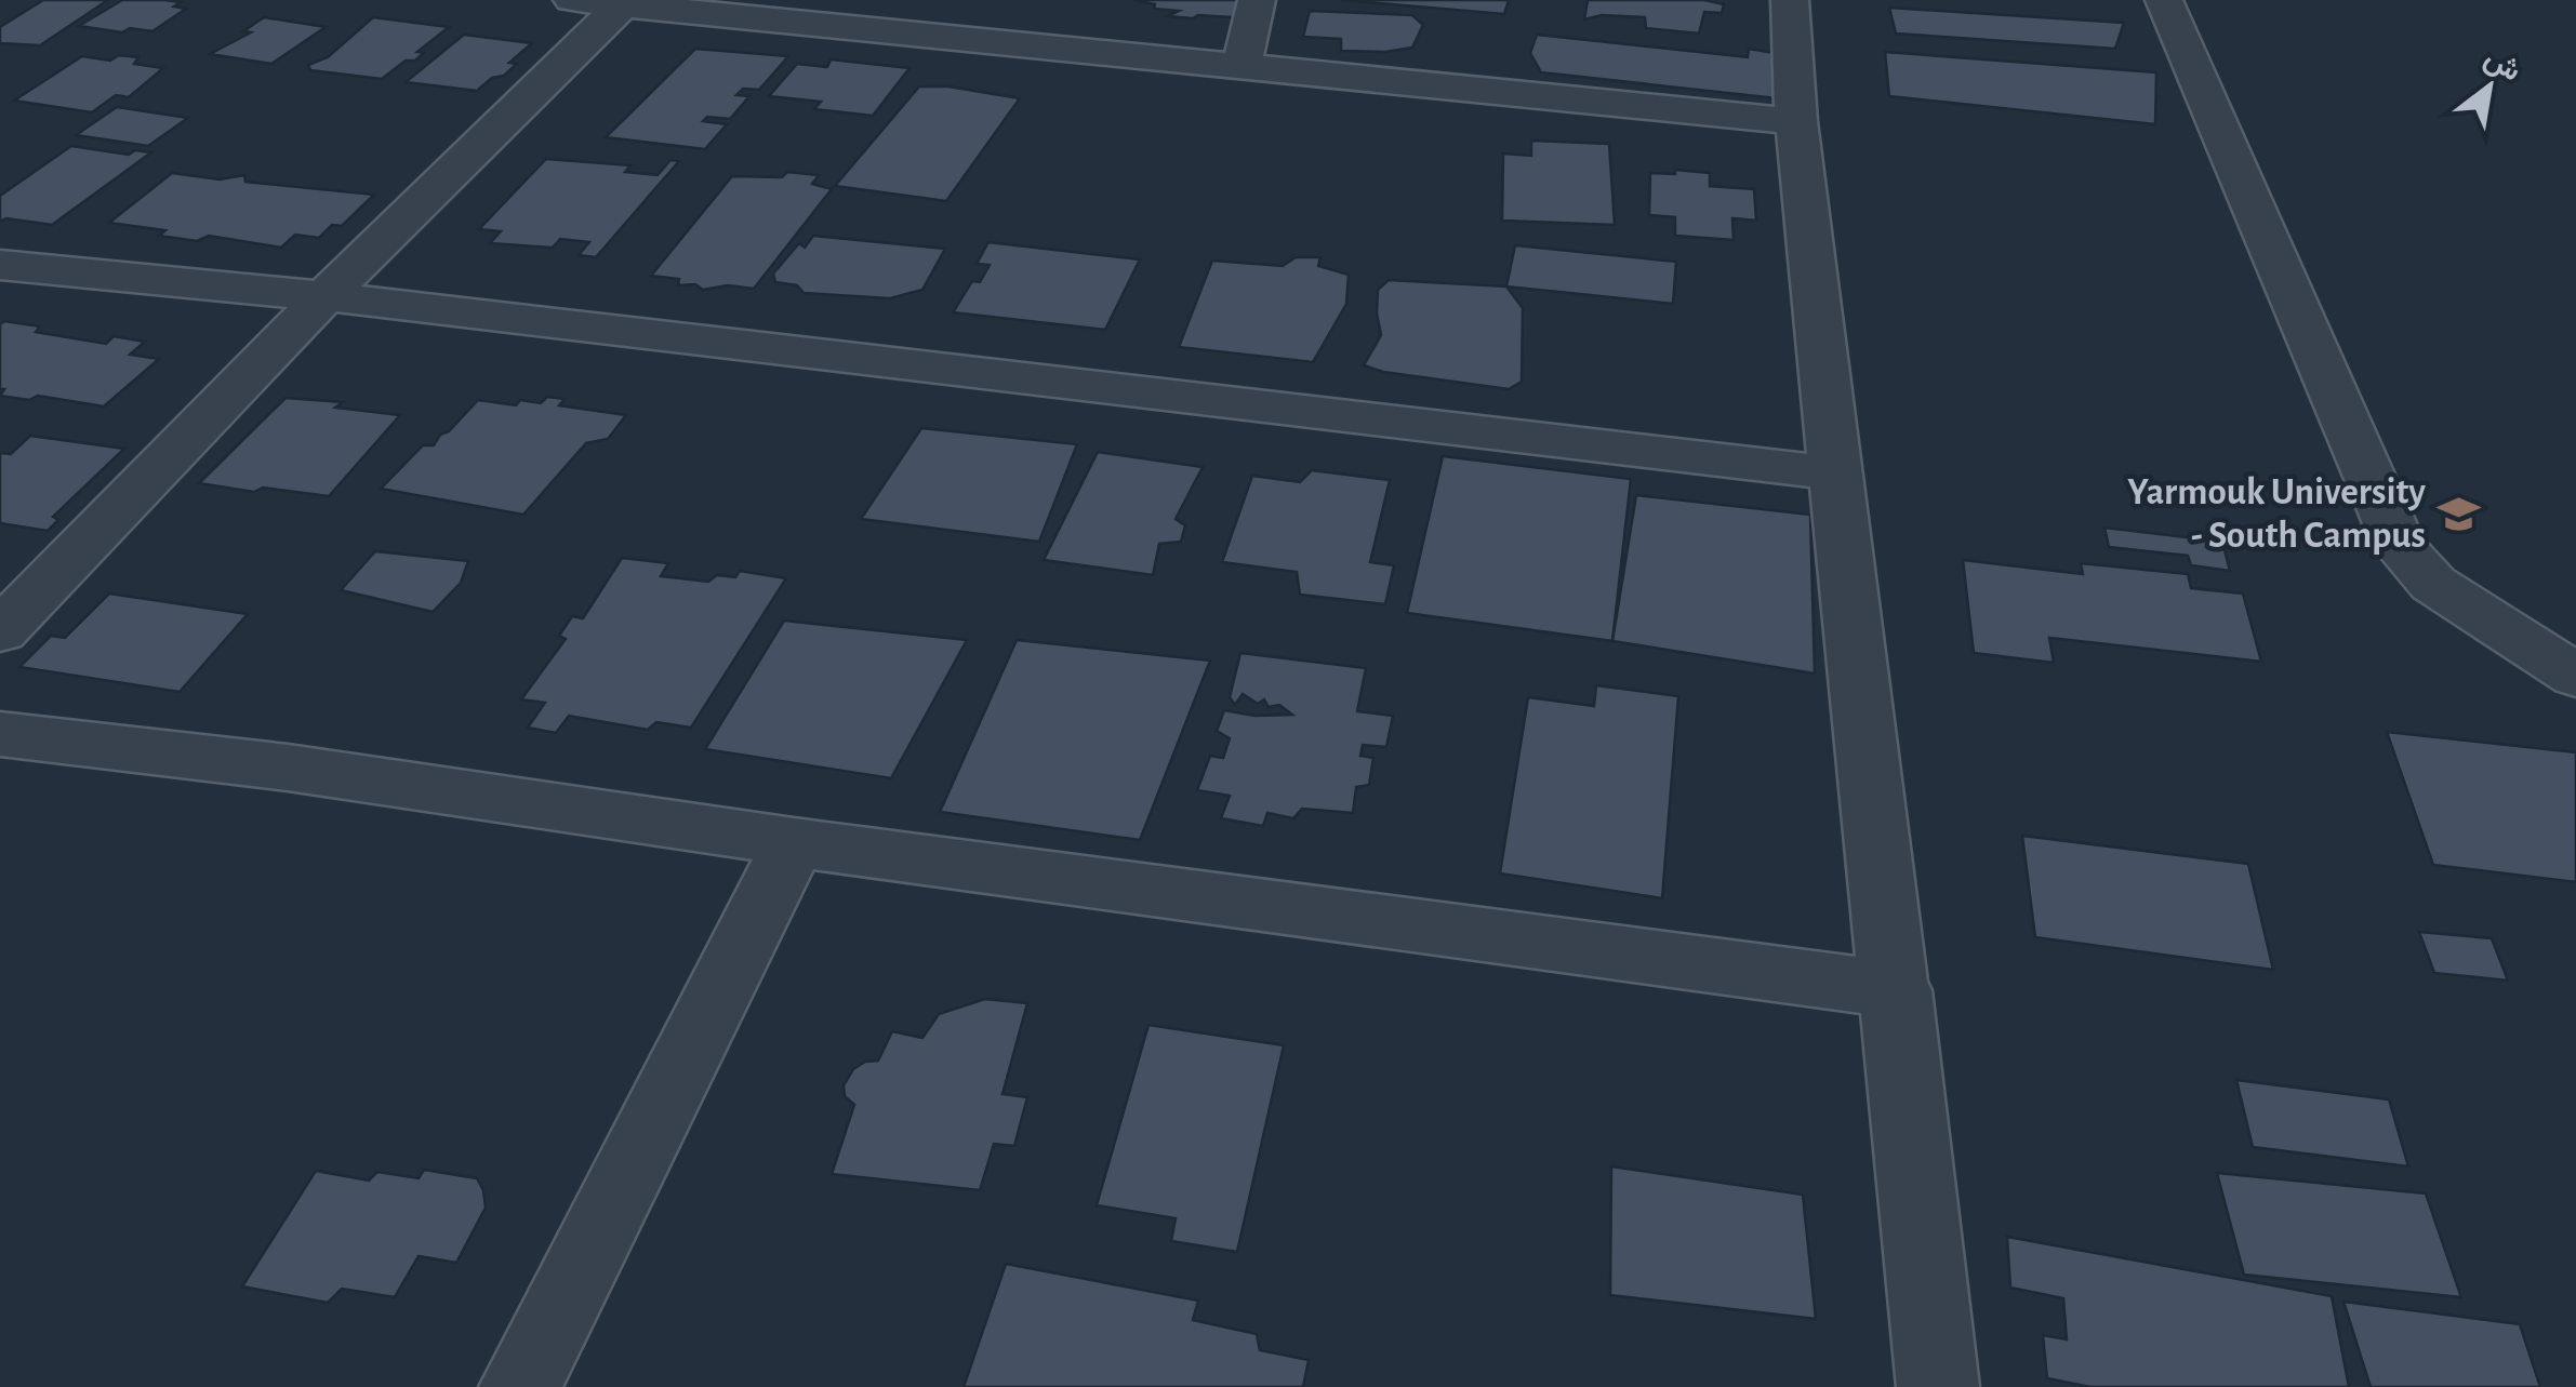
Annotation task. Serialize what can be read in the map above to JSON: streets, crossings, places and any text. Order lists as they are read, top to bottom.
{
  "places": {
    "school or university": ["Yarmouk University - South Campus"]
  },
  "north": "top right"
}
